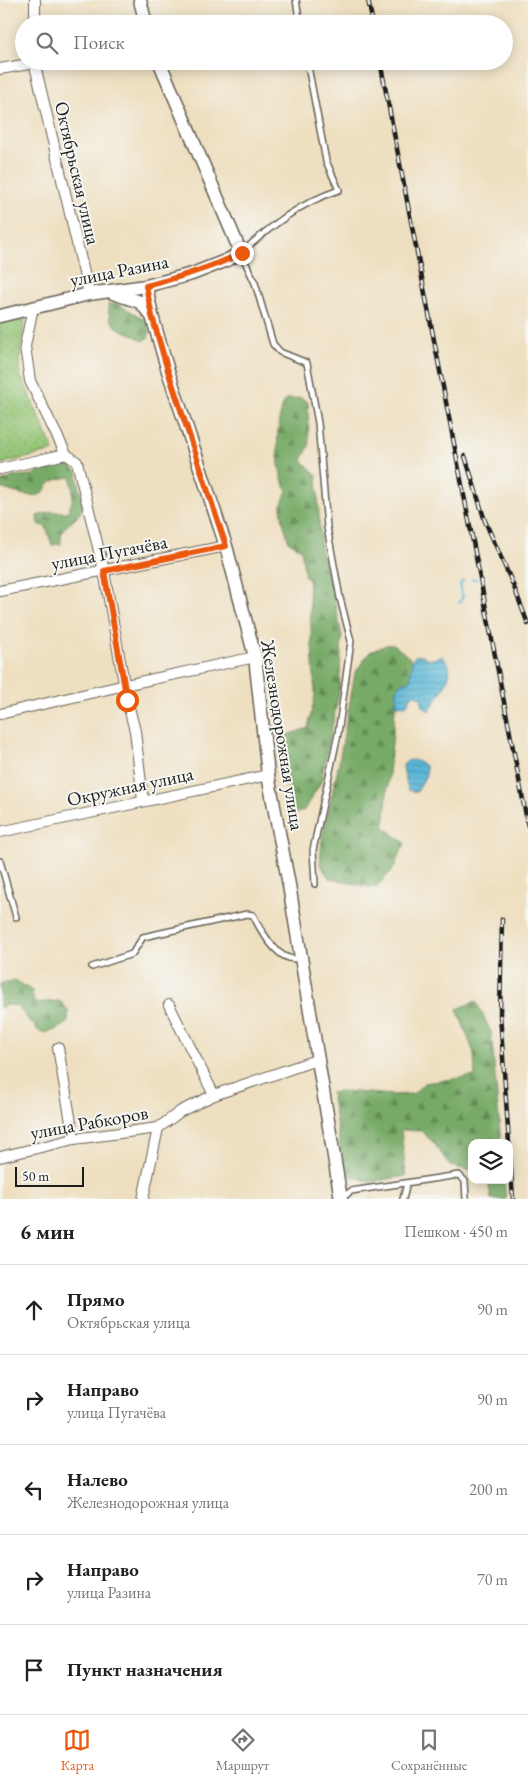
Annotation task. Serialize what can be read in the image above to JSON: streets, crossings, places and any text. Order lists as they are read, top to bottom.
{
  "streets": {
    "street": [
      "Октябрьская улица",
      "улица Разина",
      "улица Пугачёва",
      "Железнодорожная улица",
      "Окружная улица",
      "улица Рабкоров"
    ]
  },
  "crossings": [
    ["Октябрьская улица", "улица Разина"],
    ["улица Разина", "Железнодорожная улица"],
    ["улица Пугачёва", "Железнодорожная улица"],
    ["Железнодорожная улица", "Окружная улица"],
    ["Железнодорожная улица", "улица Рабкоров"]
  ],
  "scale_bar": "50 m",
  "page": {
    "search": "Поиск",
    "scale": "50 m",
    "heading": ["6 мин", "Пешком · 450 m"],
    "list": [
      ["Прямо", "Октябрьская улица", "90 m"],
      ["Направо", "улица Пугачёва", "90 m"],
      ["Налево", "Железнодорожная улица", "200 m"],
      ["Направо", "улица Разина", "70 m"],
      "Пункт назначения"
    ],
    "nav": ["Карта", "Маршрут", "Сохранённые"]
  }
}
